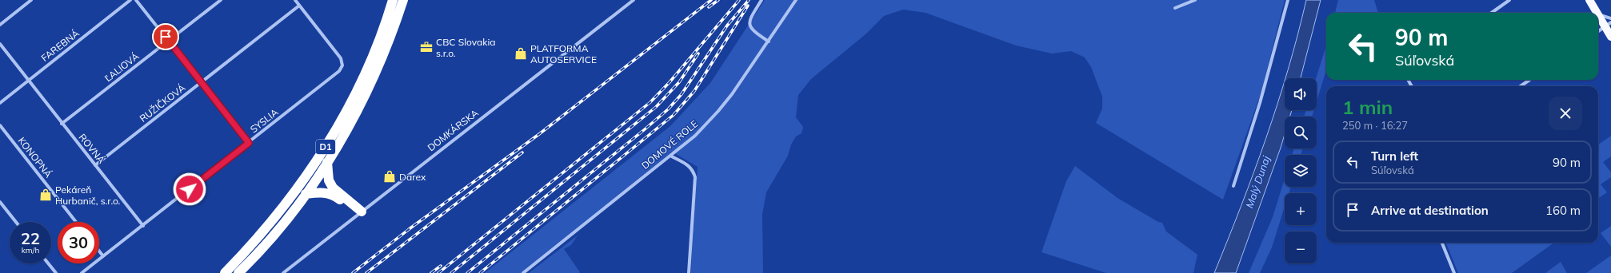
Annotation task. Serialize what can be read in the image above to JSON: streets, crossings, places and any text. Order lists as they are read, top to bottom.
{
  "streets": {
    "highway": ["D1"],
    "street": [
      "FAREBNÁ",
      "ĽALIOVÁ",
      "RUŽIČKOVÁ",
      "SYSLIA",
      "DOMKÁRSKA",
      "DOMOVÉ ROLE",
      "ROVNÁ",
      "KONOPNÁ"
    ]
  },
  "crossings": [
    ["FAREBNÁ", "ROVNÁ"],
    ["ĽALIOVÁ", "ROVNÁ"],
    ["RUŽIČKOVÁ", "SYSLIA"],
    ["RUŽIČKOVÁ", "ROVNÁ"],
    ["SYSLIA", "ROVNÁ"]
  ],
  "water": ["Malý Dunaj"],
  "places": {
    "office": ["CBC Slovakia s.r.o."],
    "shop": ["PLATFORMA AUTOSERVICE", "Darex", "Pekáreň Hurbanič, s.r.o."]
  },
  "page": {
    "turn": ["90 m", "Súľovská"],
    "map_buttons": ["+", "−"],
    "heading": ["1 min", "250 m · 16:27"],
    "list": [
      {
        "name": "Turn left",
        "note": "Súľovská",
        "value": "90 m"
      },
      {
        "name": "Arrive at destination",
        "value": "160 m"
      }
    ],
    "speed": "22 km/h",
    "limit": "30"
  }
}
